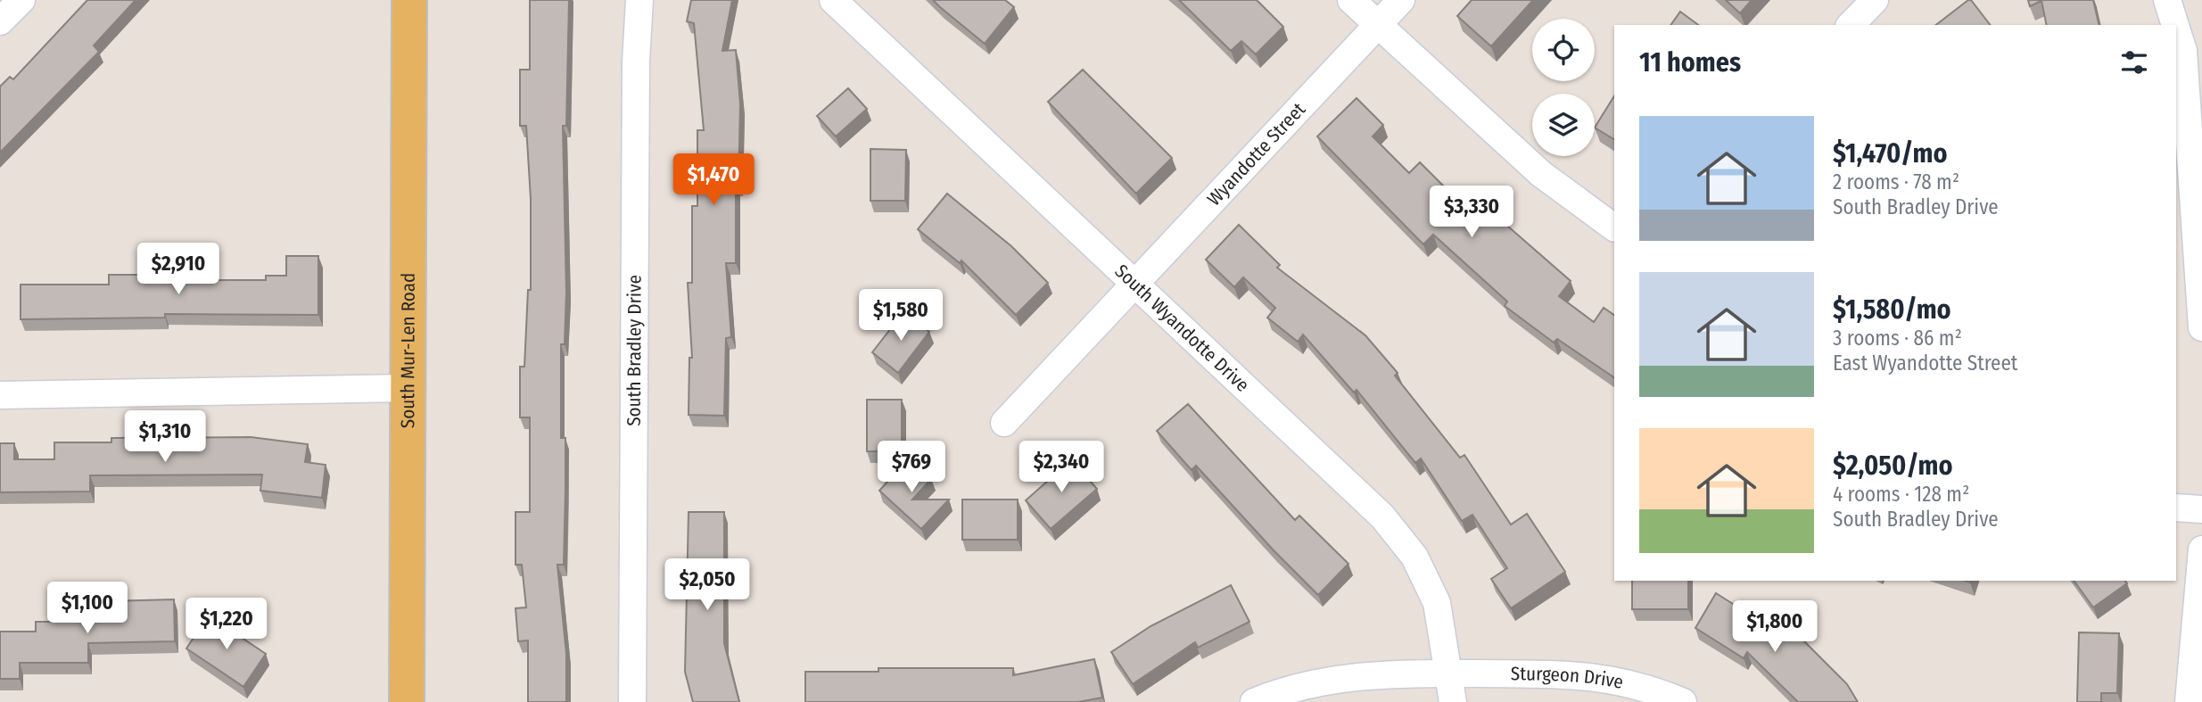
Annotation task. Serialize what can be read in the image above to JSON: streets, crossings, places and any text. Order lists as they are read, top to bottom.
{
  "streets": {
    "main road": ["South Mur-Len Road"],
    "street": [
      "Wyandotte Street",
      "South Wyandotte Drive",
      "South Bradley Drive",
      "Sturgeon Drive"
    ]
  },
  "crossings": [
    ["Wyandotte Street", "South Wyandotte Drive"],
    ["South Wyandotte Drive", "Sturgeon Drive"]
  ],
  "page": {
    "heading": "11 homes",
    "list": [
      {
        "name": "$1,470/mo",
        "note": "2 rooms · 78 m² · South Bradley Drive"
      },
      {
        "name": "$1,580/mo",
        "note": "3 rooms · 86 m² · East Wyandotte Street"
      },
      {
        "name": "$2,050/mo",
        "note": "4 rooms · 128 m² · South Bradley Drive"
      }
    ],
    "price": [
      "$1,470",
      "$3,330",
      "$2,910",
      "$1,580",
      "$1,310",
      "$769",
      "$2,340",
      "$2,050",
      "$1,100",
      "$1,220",
      "$1,800"
    ]
  }
}
